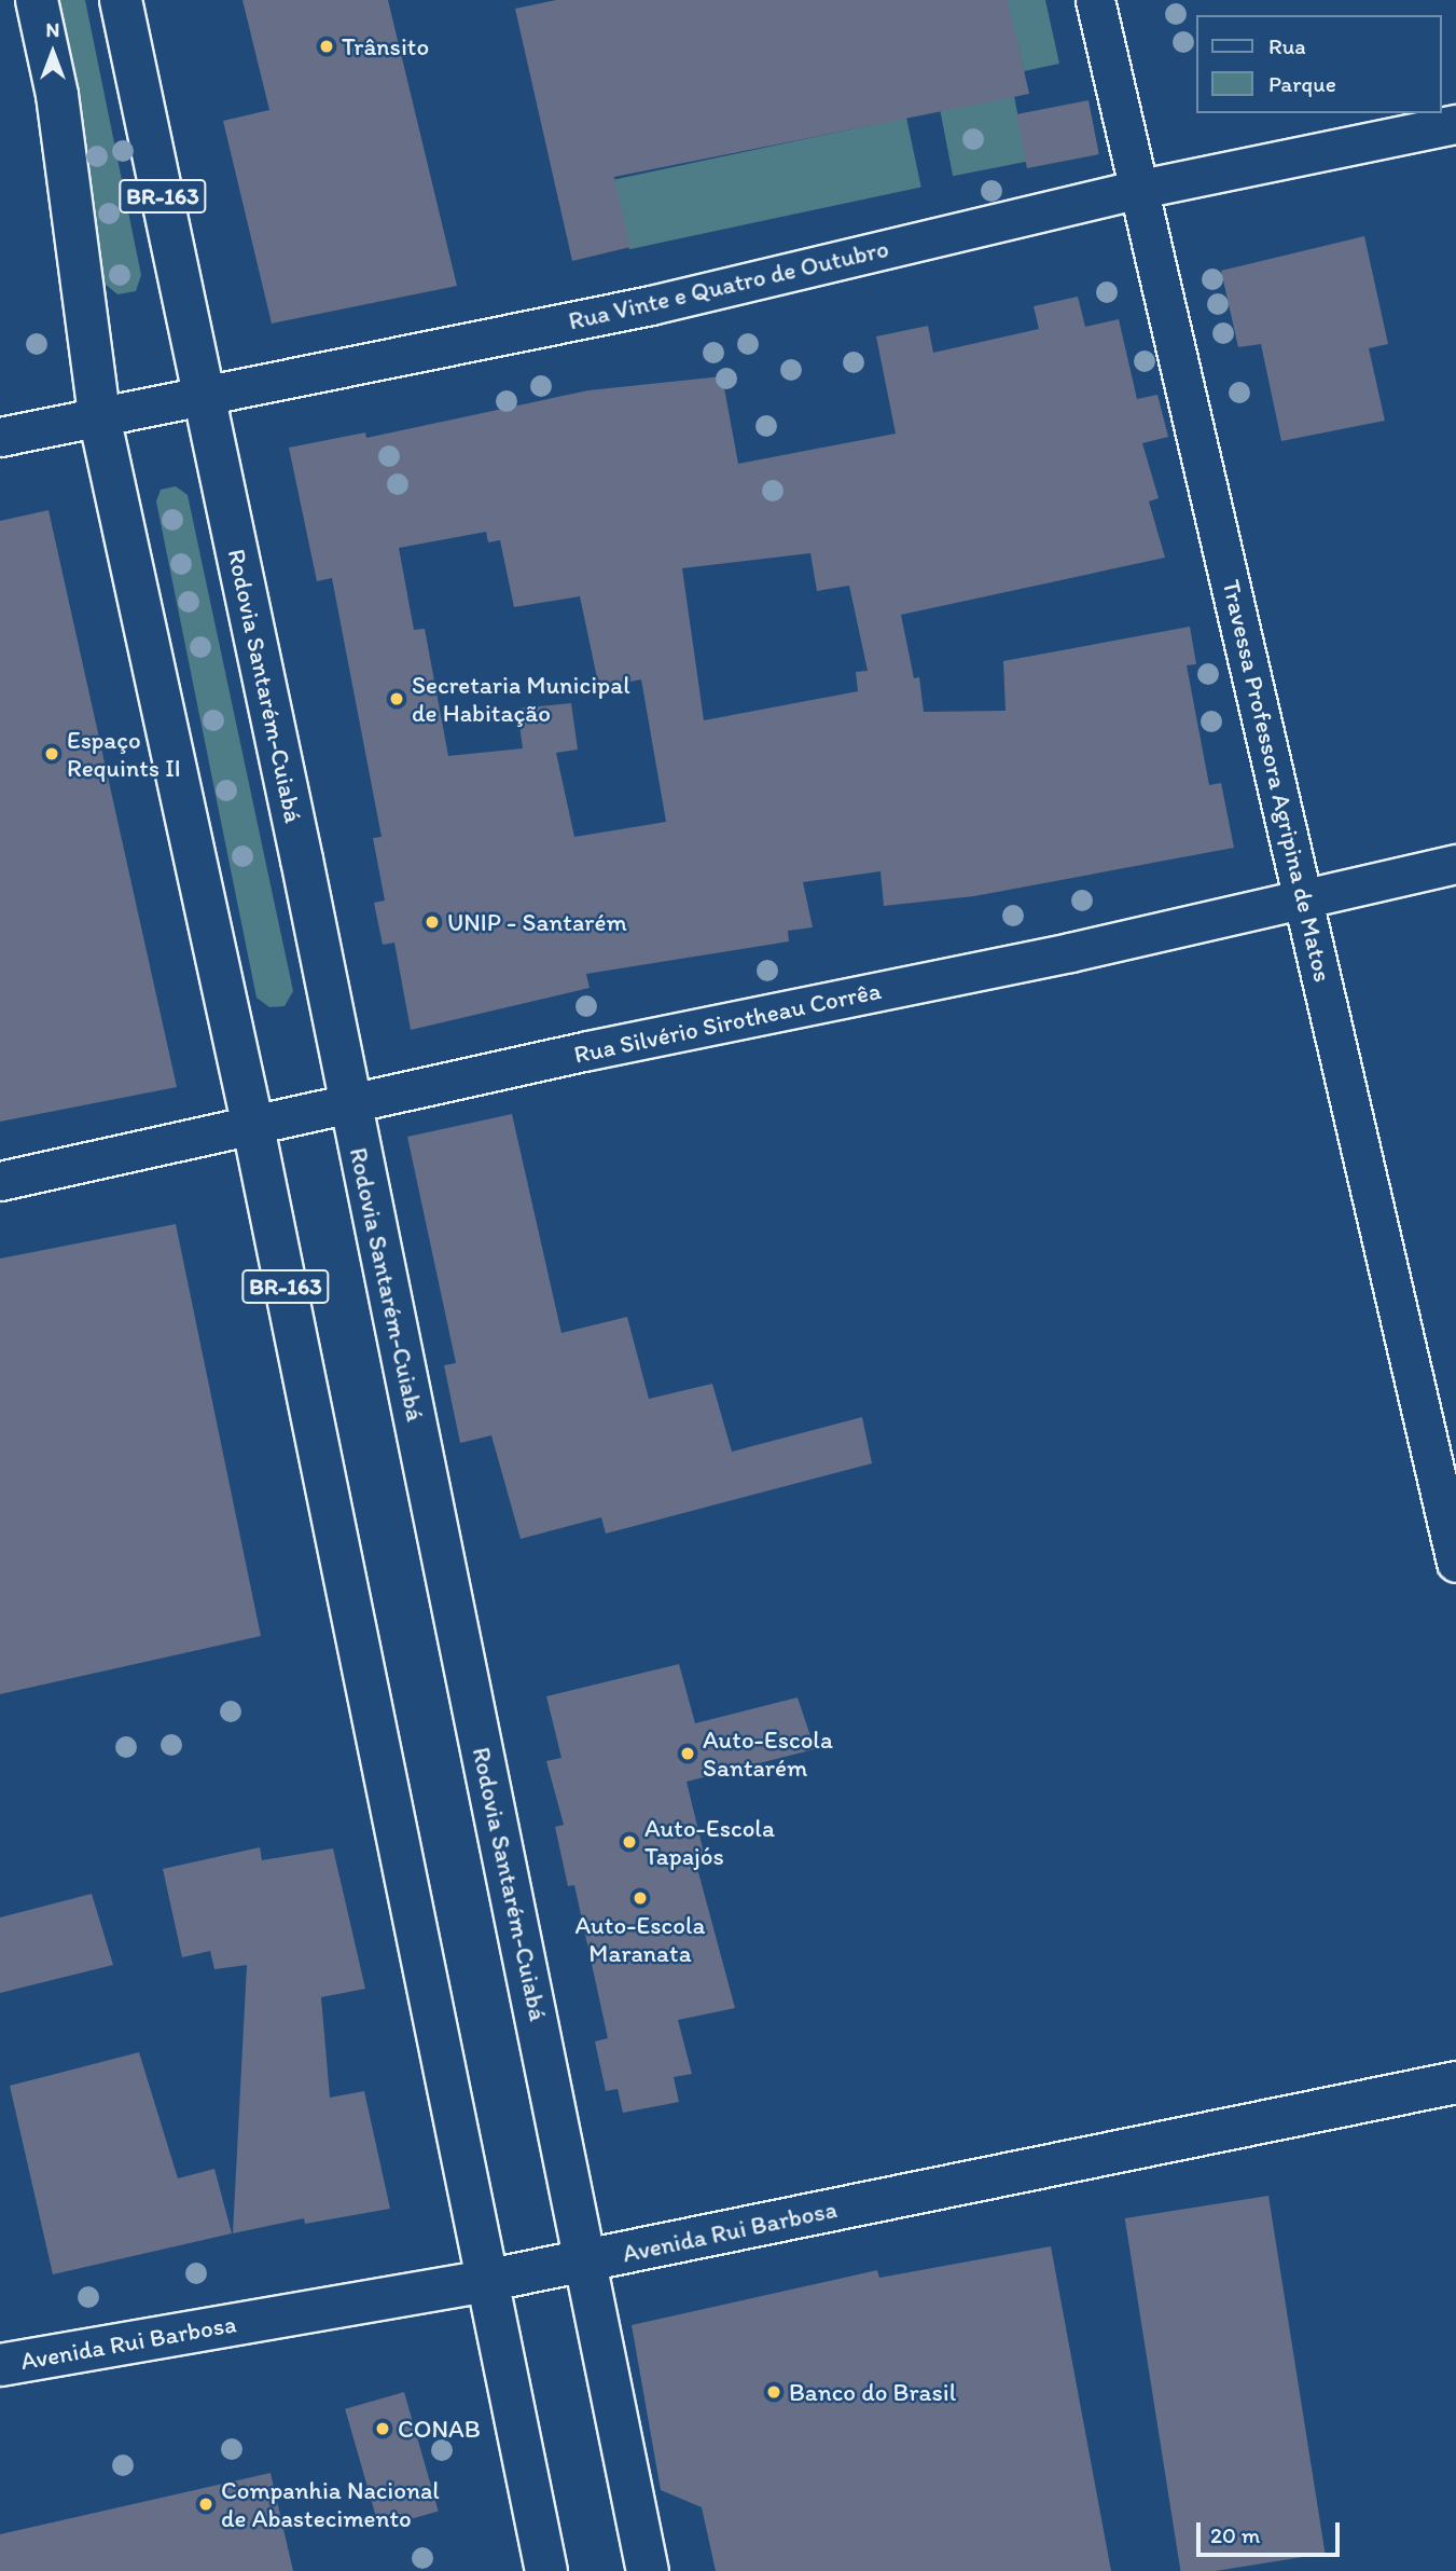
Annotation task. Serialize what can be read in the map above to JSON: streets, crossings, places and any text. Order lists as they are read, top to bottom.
{
  "streets": {
    "main road": ["BR-163", "Rodovia Santarém-Cuiabá", "Avenida Rui Barbosa"],
    "street": ["Rua Vinte e Quatro de Outubro", "Travessa Professora Agripina de Matos", "Rua Silvério Sirotheau Corrêa"]
  },
  "crossings": [
    ["BR-163", "Rua Vinte e Quatro de Outubro"],
    ["BR-163", "Rua Silvério Sirotheau Corrêa"],
    ["BR-163", "Avenida Rui Barbosa"],
    ["Rua Vinte e Quatro de Outubro", "Rodovia Santarém-Cuiabá"],
    ["Rua Vinte e Quatro de Outubro", "Travessa Professora Agripina de Matos"],
    ["Rodovia Santarém-Cuiabá", "Rua Silvério Sirotheau Corrêa"],
    ["Rodovia Santarém-Cuiabá", "Avenida Rui Barbosa"],
    ["Travessa Professora Agripina de Matos", "Rua Silvério Sirotheau Corrêa"]
  ],
  "places": [
    "Trânsito",
    "Secretaria Municipal de Habitação",
    "Espaço Requints II",
    "UNIP - Santarém",
    "Auto-Escola Santarém",
    "Auto-Escola Tapajós",
    "Auto-Escola Maranata",
    "Banco do Brasil",
    "CONAB",
    "Companhia Nacional de Abastecimento"
  ],
  "legend": ["Rua", "Parque"],
  "scale_bar": "20 m",
  "north": "top"
}
